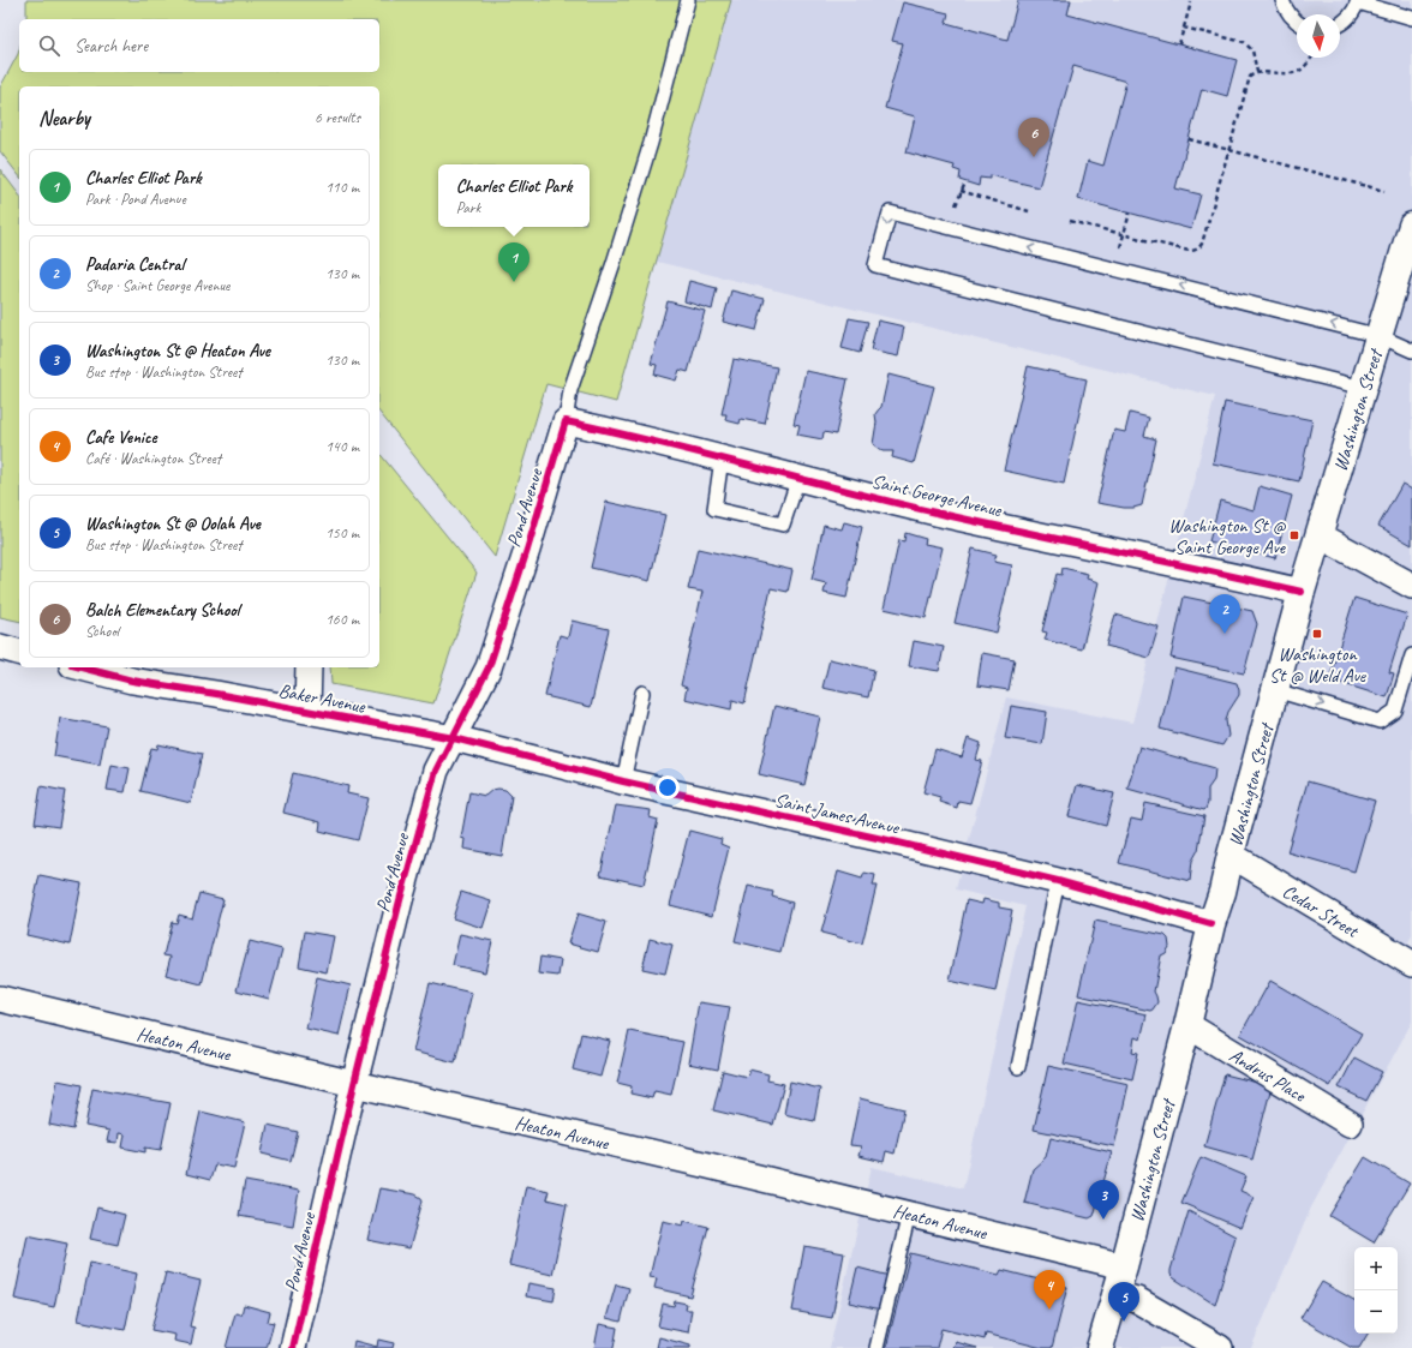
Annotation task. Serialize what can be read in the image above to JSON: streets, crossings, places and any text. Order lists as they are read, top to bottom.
{
  "streets": {
    "main road": ["Washington Street"],
    "street": [
      "Saint George Avenue",
      "Pond Avenue",
      "Baker Avenue",
      "Saint James Avenue",
      "Cedar Street",
      "Heaton Avenue",
      "Andrus Place"
    ]
  },
  "crossings": [
    ["Washington Street", "Saint George Avenue"],
    ["Washington Street", "Saint James Avenue"],
    ["Washington Street", "Cedar Street"],
    ["Washington Street", "Heaton Avenue"],
    ["Washington Street", "Andrus Place"],
    ["Saint George Avenue", "Pond Avenue"],
    ["Pond Avenue", "Baker Avenue"],
    ["Pond Avenue", "Saint James Avenue"],
    ["Pond Avenue", "Heaton Avenue"],
    ["Baker Avenue", "Saint James Avenue"]
  ],
  "places": {
    "transit": ["Washington St @ Saint George Ave", "Washington St @ Weld Ave"]
  },
  "north": "bottom",
  "page": {
    "search": "Search here",
    "heading": ["Nearby", "6 results"],
    "pins": [
      "6",
      "1",
      "2",
      "3",
      "4",
      "5"
    ],
    "list": [
      {
        "mark": "1",
        "name": "Charles Elliot Park",
        "note": "Park · Pond Avenue",
        "value": "110 m"
      },
      {
        "mark": "2",
        "name": "Padaria Central",
        "note": "Shop · Saint George Avenue",
        "value": "130 m"
      },
      {
        "mark": "3",
        "name": "Washington St @ Heaton Ave",
        "note": "Bus stop · Washington Street",
        "value": "130 m"
      },
      {
        "mark": "4",
        "name": "Cafe Venice",
        "note": "Café · Washington Street",
        "value": "140 m"
      },
      {
        "mark": "5",
        "name": "Washington St @ Oolah Ave",
        "note": "Bus stop · Washington Street",
        "value": "150 m"
      },
      {
        "mark": "6",
        "name": "Balch Elementary School",
        "note": "School",
        "value": "160 m"
      }
    ],
    "popup": ["Charles Elliot Park", "Park"],
    "map_buttons": ["+", "−"]
  }
}
